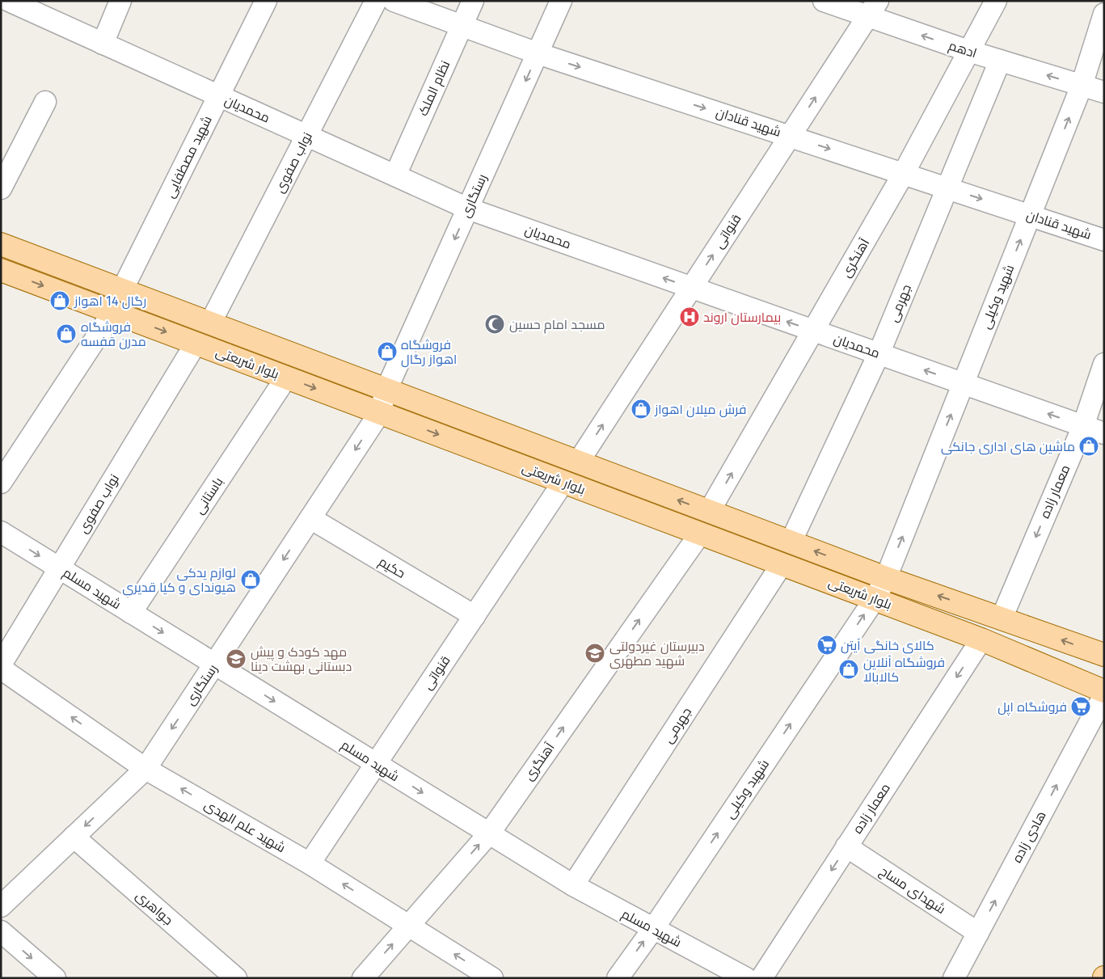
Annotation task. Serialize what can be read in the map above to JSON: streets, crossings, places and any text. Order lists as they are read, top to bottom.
{
  "streets": {
    "main road": ["بلوار شریعتی"],
    "street": [
      "ادهم",
      "نظام الملک",
      "محمدیان",
      "شهید قنادان",
      "شهید مصطفایی",
      "نواب صفوی",
      "رستگاری",
      "قنواتی",
      "آهنگری",
      "شهید وکیلی",
      "جهرمی",
      "معمار زاده",
      "باستانی",
      "حکیم",
      "شهید مسلم",
      "شهید علم الهدی",
      "هادی زاده",
      "شهدای مساح",
      "جواهری"
    ]
  },
  "crossings": [
    ["ادهم", "قنواتی"],
    ["ادهم", "آهنگری"],
    ["ادهم", "شهید وکیلی"],
    ["ادهم", "جهرمی"],
    ["نظام الملک", "محمدیان"],
    ["نظام الملک", "شهید قنادان"],
    ["محمدیان", "شهید مصطفایی"],
    ["محمدیان", "نواب صفوی"],
    ["محمدیان", "رستگاری"],
    ["محمدیان", "قنواتی"],
    ["محمدیان", "آهنگری"],
    ["محمدیان", "شهید وکیلی"],
    ["محمدیان", "جهرمی"],
    ["محمدیان", "معمار زاده"],
    ["شهید قنادان", "رستگاری"],
    ["شهید قنادان", "قنواتی"],
    ["شهید قنادان", "آهنگری"],
    ["شهید قنادان", "شهید وکیلی"],
    ["شهید قنادان", "جهرمی"],
    ["شهید مصطفایی", "بلوار شریعتی"],
    ["نواب صفوی", "بلوار شریعتی"],
    ["نواب صفوی", "شهید مسلم"],
    ["رستگاری", "بلوار شریعتی"],
    ["رستگاری", "حکیم"],
    ["رستگاری", "شهید مسلم"],
    ["رستگاری", "شهید علم الهدی"],
    ["رستگاری", "جواهری"],
    ["قنواتی", "بلوار شریعتی"],
    ["قنواتی", "حکیم"],
    ["قنواتی", "شهید مسلم"],
    ["قنواتی", "شهید علم الهدی"],
    ["آهنگری", "بلوار شریعتی"],
    ["آهنگری", "شهید مسلم"],
    ["آهنگری", "شهید علم الهدی"],
    ["شهید وکیلی", "بلوار شریعتی"],
    ["شهید وکیلی", "شهید مسلم"],
    ["جهرمی", "بلوار شریعتی"],
    ["جهرمی", "شهید مسلم"],
    ["بلوار شریعتی", "معمار زاده"],
    ["بلوار شریعتی", "باستانی"],
    ["معمار زاده", "شهدای مساح"],
    ["باستانی", "شهید مسلم"],
    ["هادی زاده", "شهدای مساح"]
  ],
  "one_way": [
    "ادهم",
    "محمدیان",
    "شهید قنادان",
    "رستگاری",
    "قنواتی",
    "آهنگری",
    "شهید وکیلی",
    "معمار زاده",
    "شهید مسلم",
    "شهید علم الهدی",
    "هادی زاده"
  ],
  "places": {
    "shop": [
      "رگال 14 اهواز",
      "فروشگاه مدرن قفسه",
      "فروشگاه اهواز رگال",
      "فرش میلان اهواز",
      "ماشین های اداری جانکی",
      "لوازم‌ یدکی هیوندای و کیا قدیری",
      "فروشگاه آنلاین کالابالا"
    ],
    "hospital": ["بیمارستان اروند"],
    "mosque": ["مسجد امام حسین"],
    "supermarket": ["کالای خانگی آیتن", "فروشگاه اپل"],
    "school or university": ["دبیرستان غیردولتی شهید مطهری", "مهد کودک و پیش دبستانی بهشت دینا"]
  }
}
